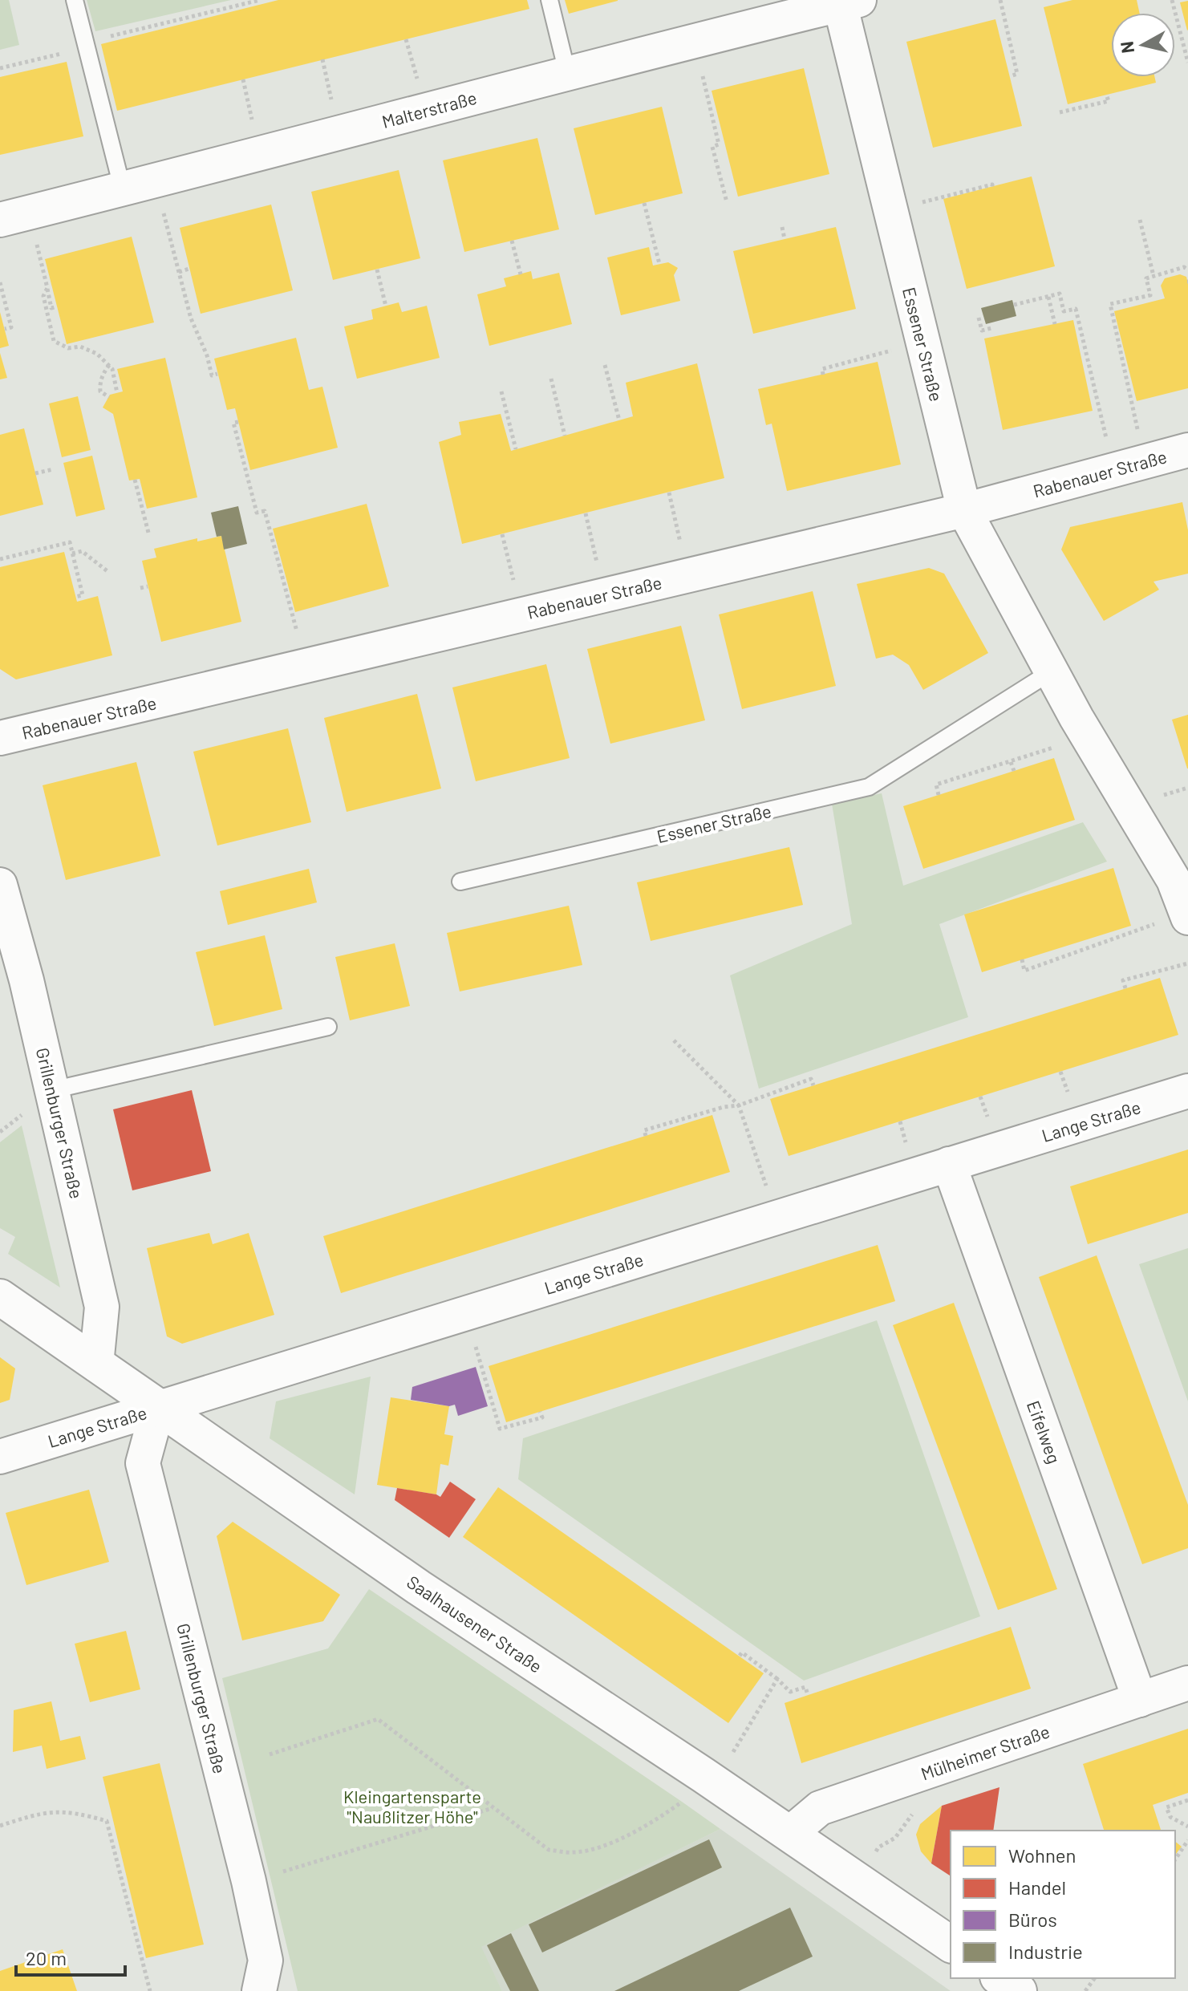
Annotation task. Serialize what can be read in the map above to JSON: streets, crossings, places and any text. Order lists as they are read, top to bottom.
{
  "streets": {
    "street": [
      "Malterstraße",
      "Essener Straße",
      "Rabenauer Straße",
      "Lange Straße",
      "Grillenburger Straße",
      "Eifelweg",
      "Saalhausener Straße",
      "Mülheimer Straße"
    ]
  },
  "crossings": [
    ["Malterstraße", "Essener Straße"],
    ["Essener Straße", "Rabenauer Straße"],
    ["Lange Straße", "Grillenburger Straße"],
    ["Lange Straße", "Eifelweg"],
    ["Lange Straße", "Saalhausener Straße"],
    ["Grillenburger Straße", "Saalhausener Straße"],
    ["Eifelweg", "Mülheimer Straße"],
    ["Saalhausener Straße", "Mülheimer Straße"]
  ],
  "parks": ["Kleingartensparte \"Naußlitzer Höhe\""],
  "legend": [
    "Wohnen",
    "Handel",
    "Büros",
    "Industrie"
  ],
  "scale_bar": "20 m",
  "north": "left"
}
